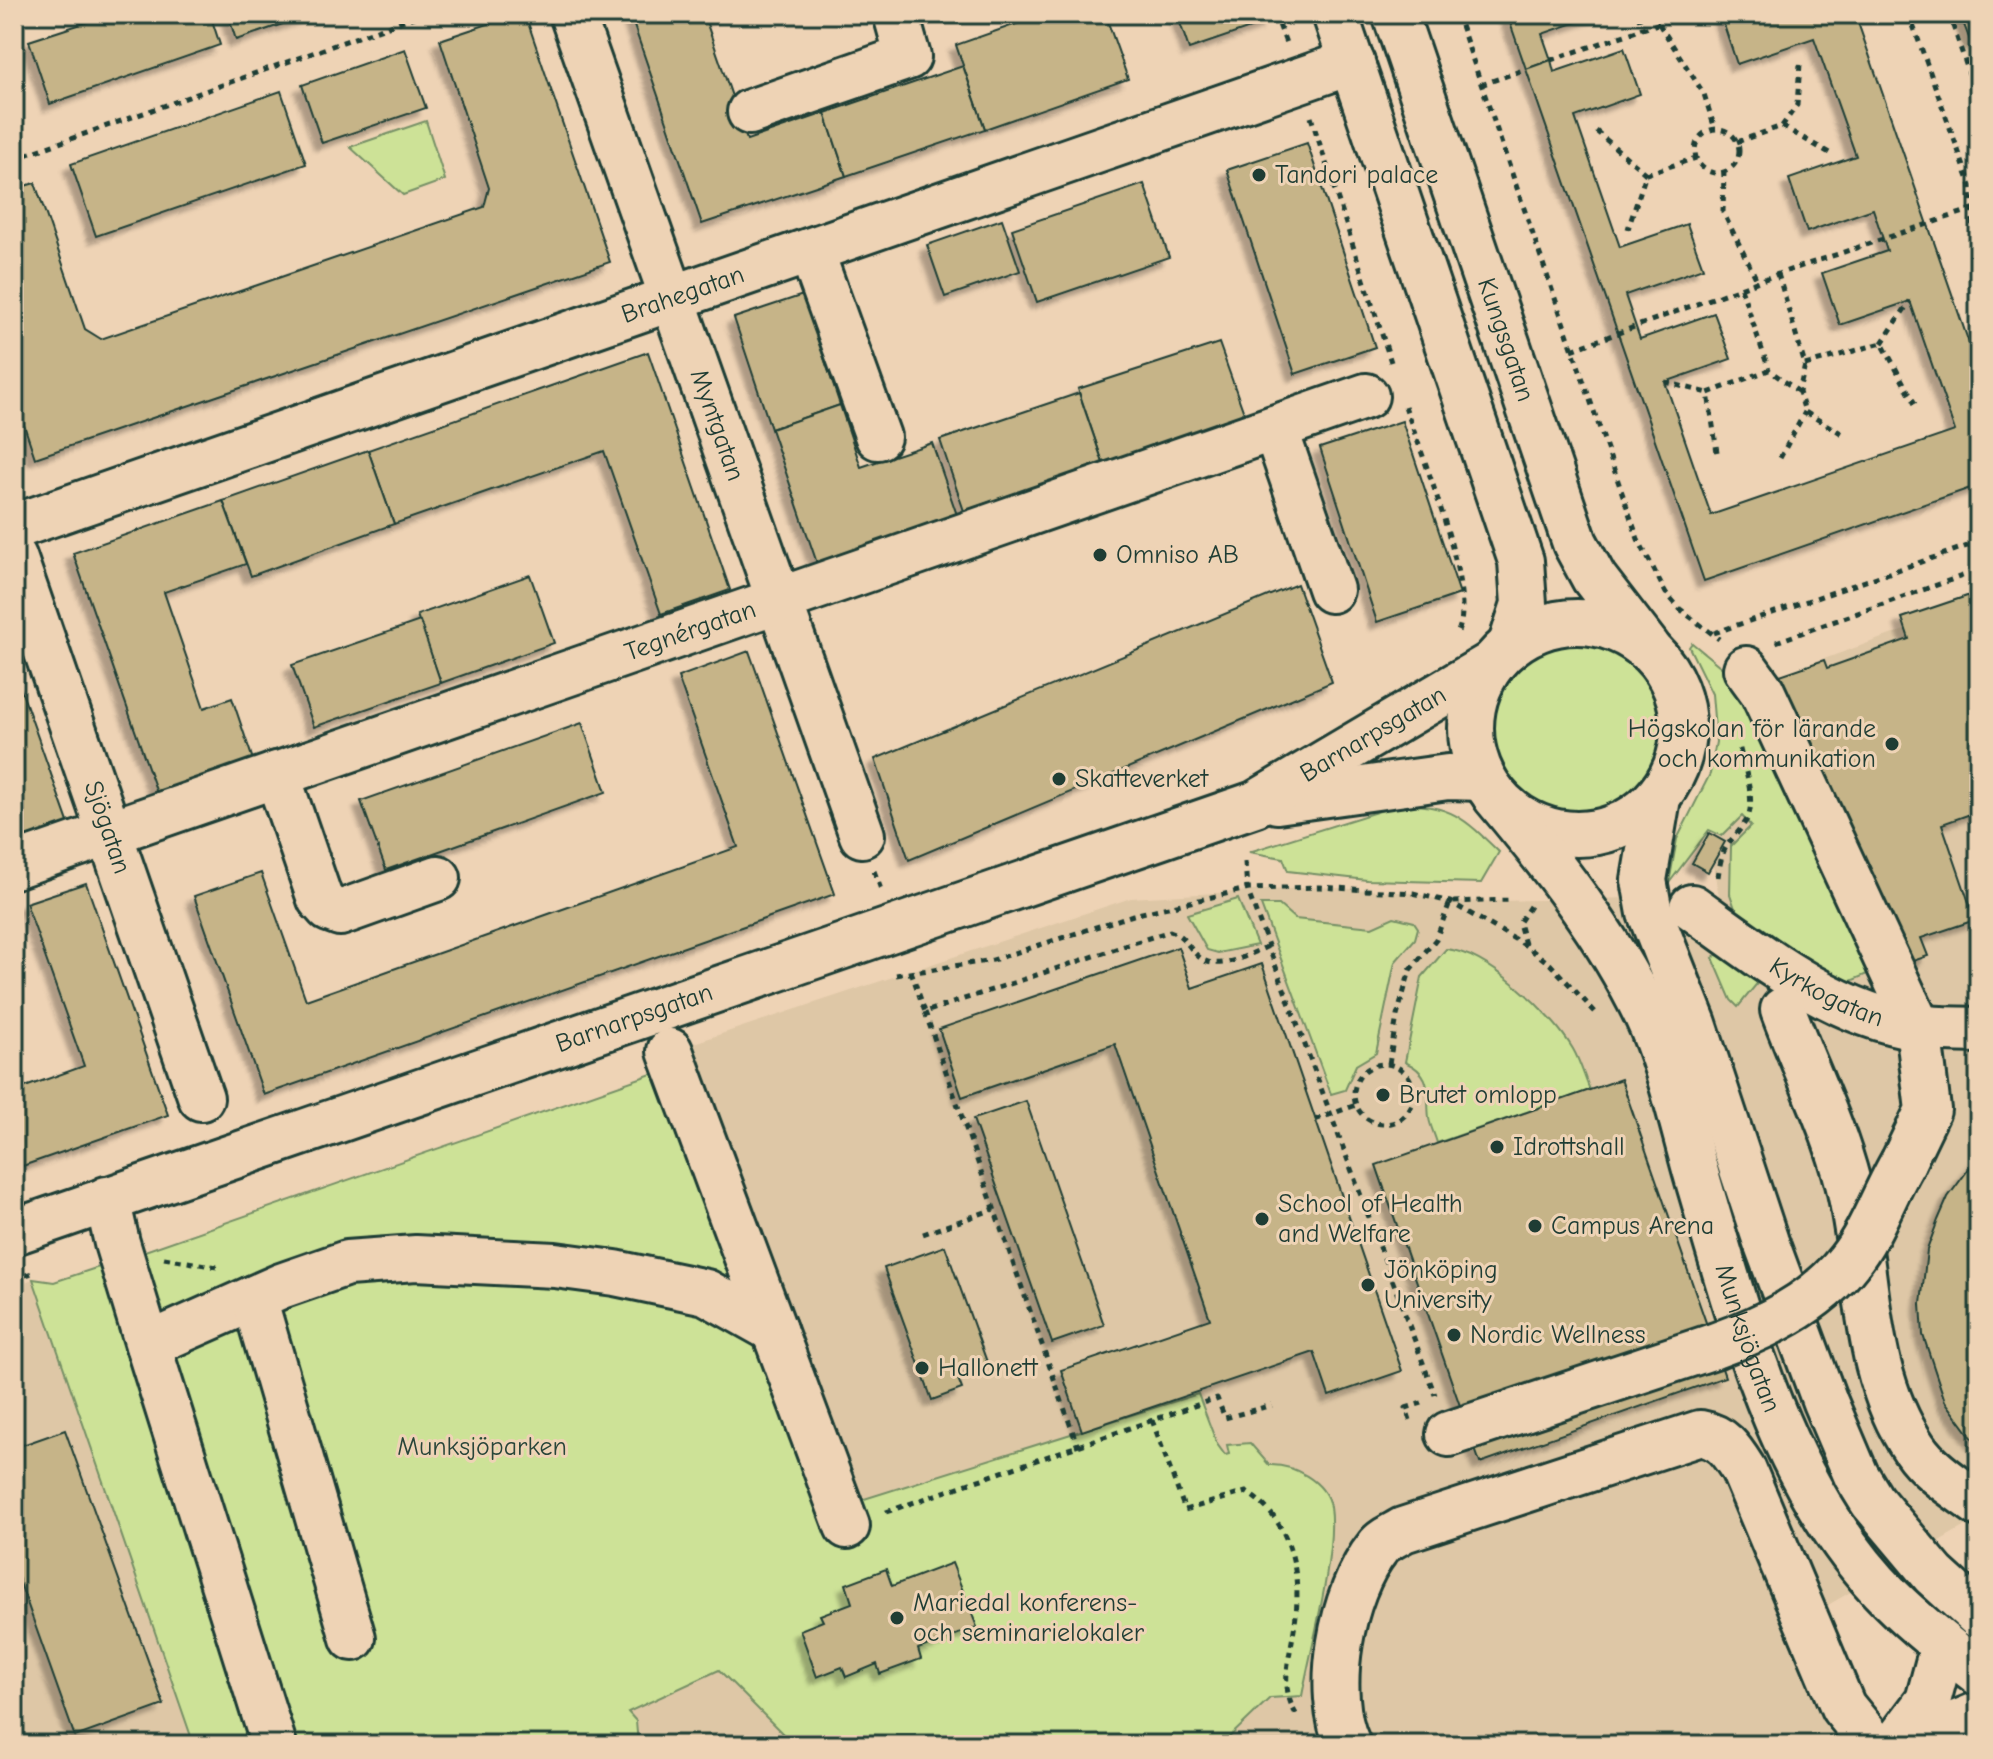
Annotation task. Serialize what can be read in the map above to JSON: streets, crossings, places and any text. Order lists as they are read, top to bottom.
{
  "streets": {
    "street": [
      "Brahegatan",
      "Kungsgatan",
      "Myntgatan",
      "Tegnérgatan",
      "Barnarpsgatan",
      "Sjögatan",
      "Kyrkogatan",
      "Munksjögatan"
    ]
  },
  "crossings": [
    ["Brahegatan", "Myntgatan"],
    ["Kungsgatan", "Barnarpsgatan"],
    ["Kungsgatan", "Munksjögatan"],
    ["Myntgatan", "Tegnérgatan"],
    ["Tegnérgatan", "Sjögatan"],
    ["Barnarpsgatan", "Munksjögatan"]
  ],
  "parks": ["Munksjöparken"],
  "places": [
    "Tandori palace",
    "Omniso AB",
    "Högskolan för lärande och kommunikation",
    "Skatteverket",
    "Brutet omlopp",
    "Idrottshall",
    "School of Health and Welfare",
    "Campus Arena",
    "Jönköping University",
    "Nordic Wellness",
    "Hallonett",
    "Mariedal konferens- och seminarielokaler"
  ]
}
